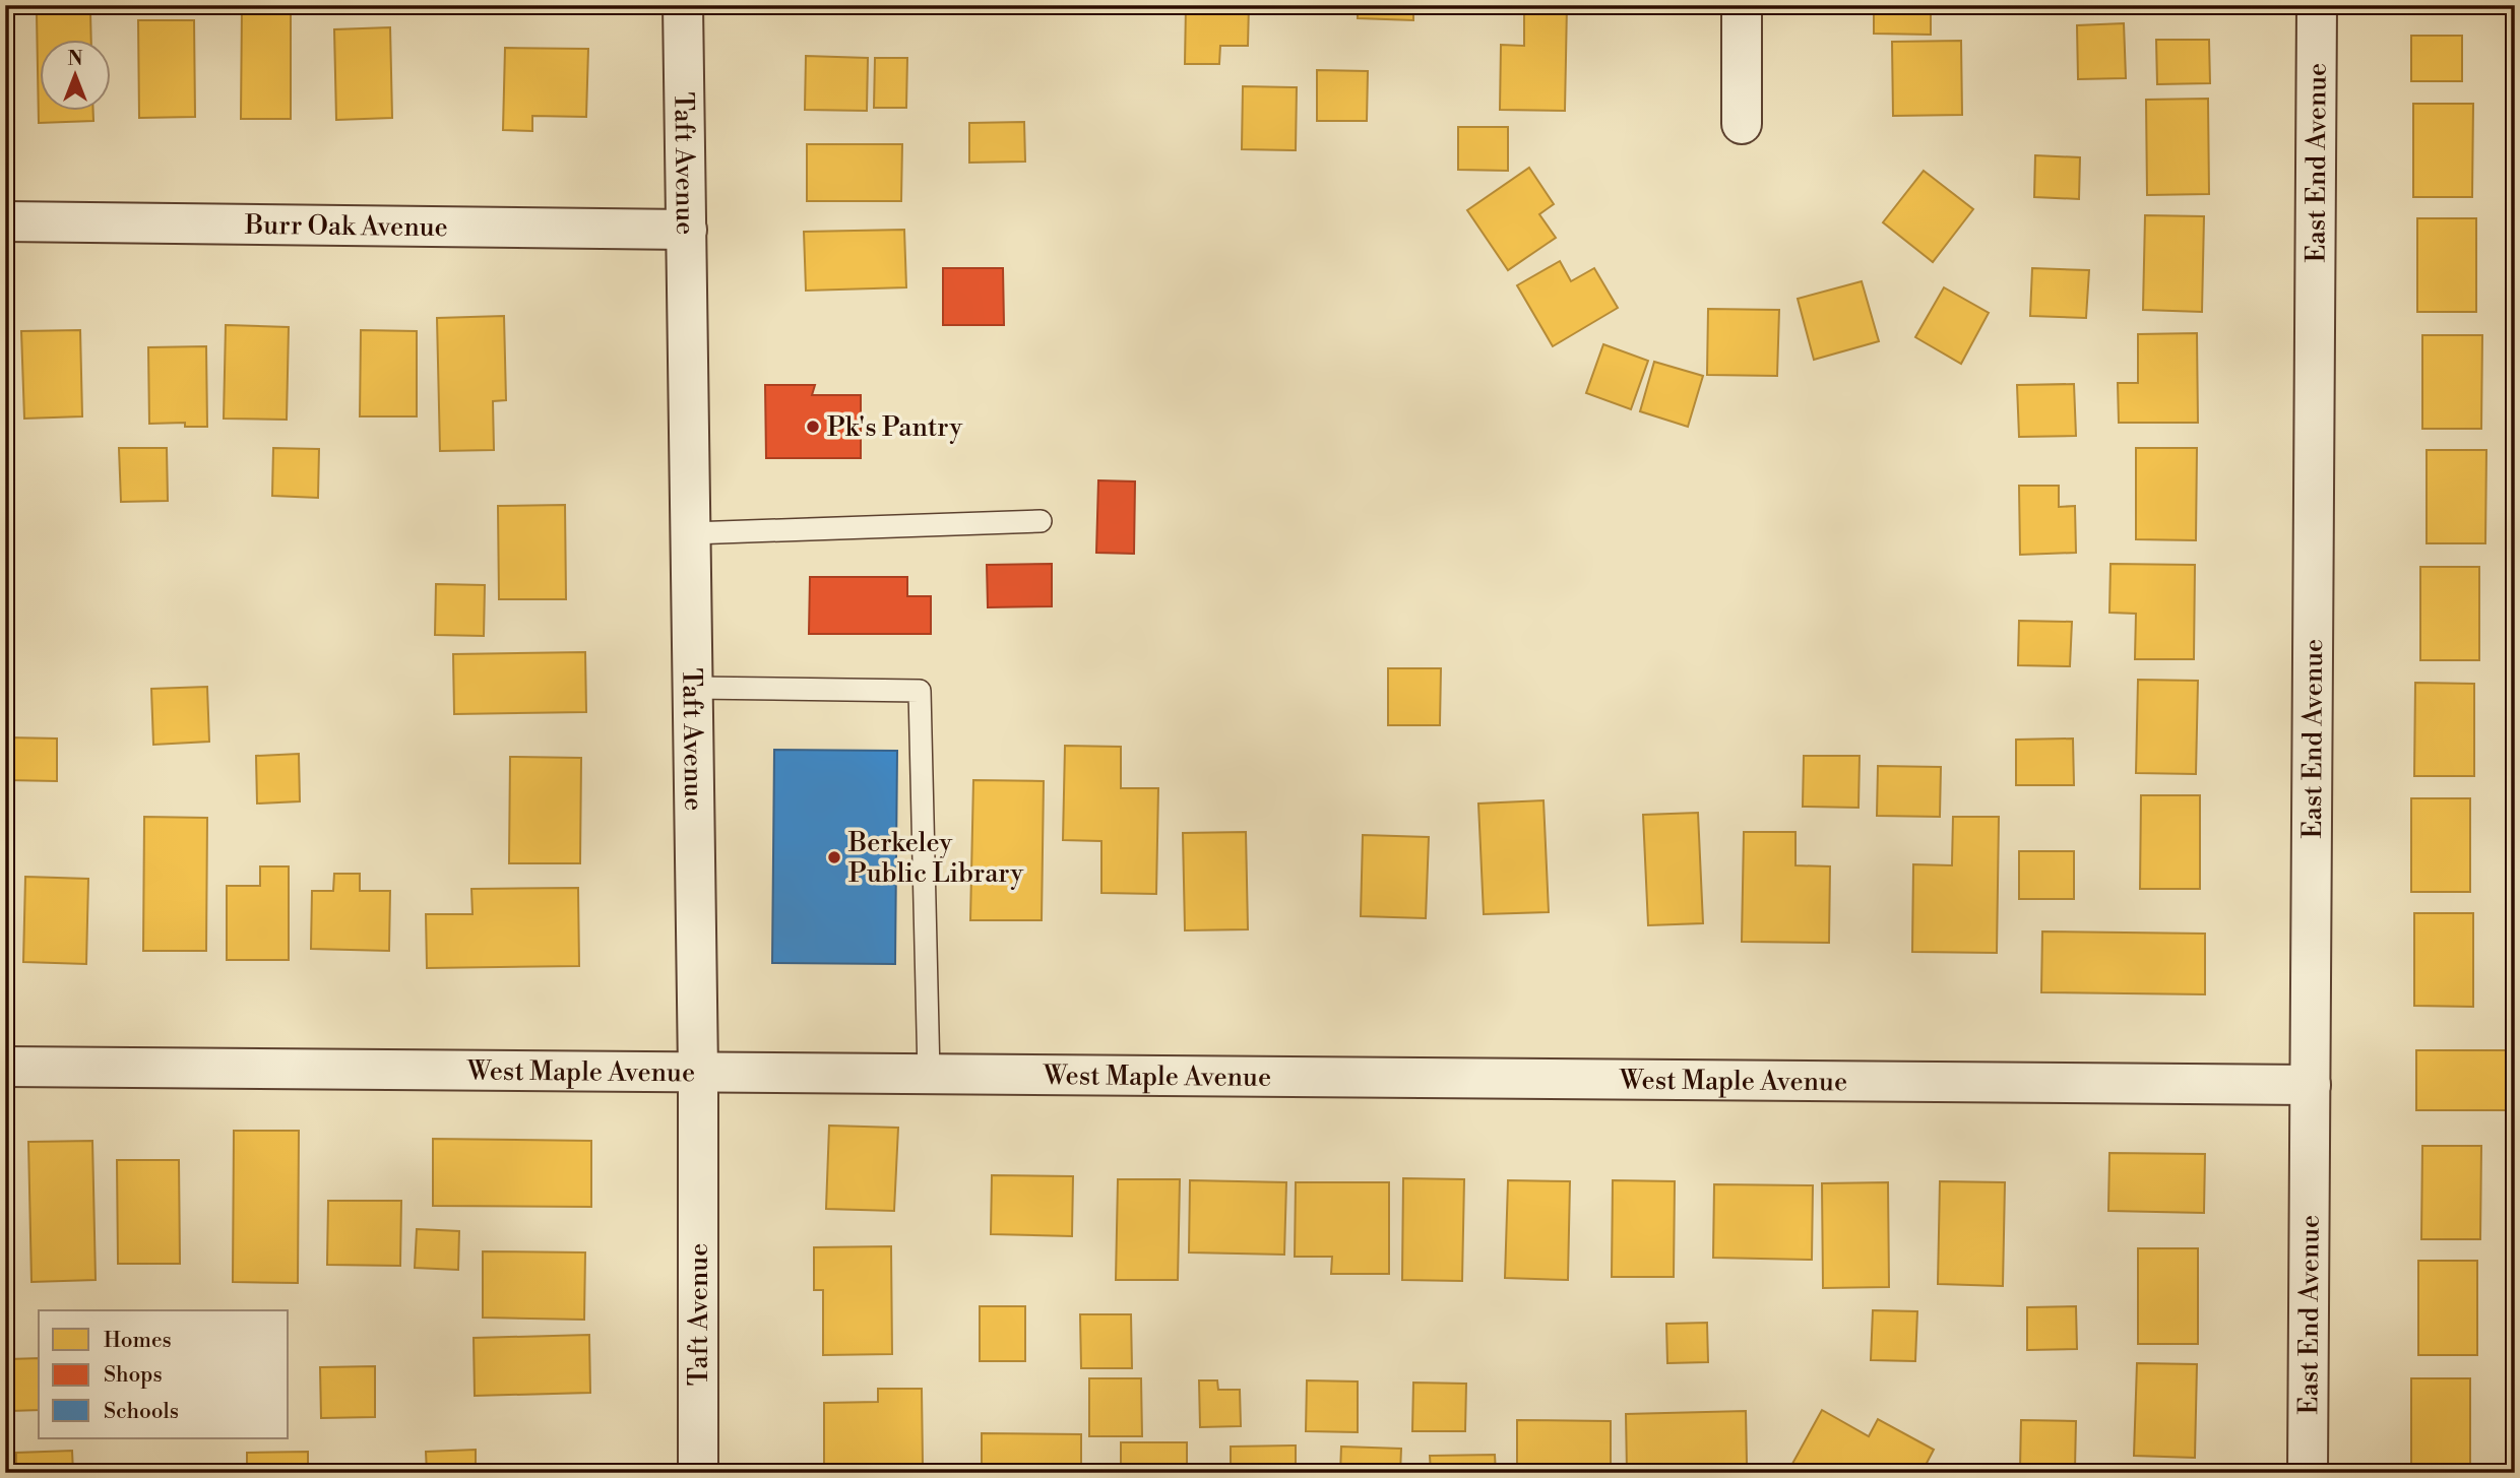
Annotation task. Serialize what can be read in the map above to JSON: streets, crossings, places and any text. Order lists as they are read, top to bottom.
{
  "streets": {
    "street": [
      "Taft Avenue",
      "East End Avenue",
      "Burr Oak Avenue",
      "West Maple Avenue"
    ]
  },
  "crossings": [
    ["Taft Avenue", "Burr Oak Avenue"],
    ["Taft Avenue", "West Maple Avenue"],
    ["East End Avenue", "West Maple Avenue"]
  ],
  "places": ["Pk's Pantry", "Berkeley Public Library"],
  "legend": ["Homes", "Shops", "Schools"],
  "north": "top"
}
